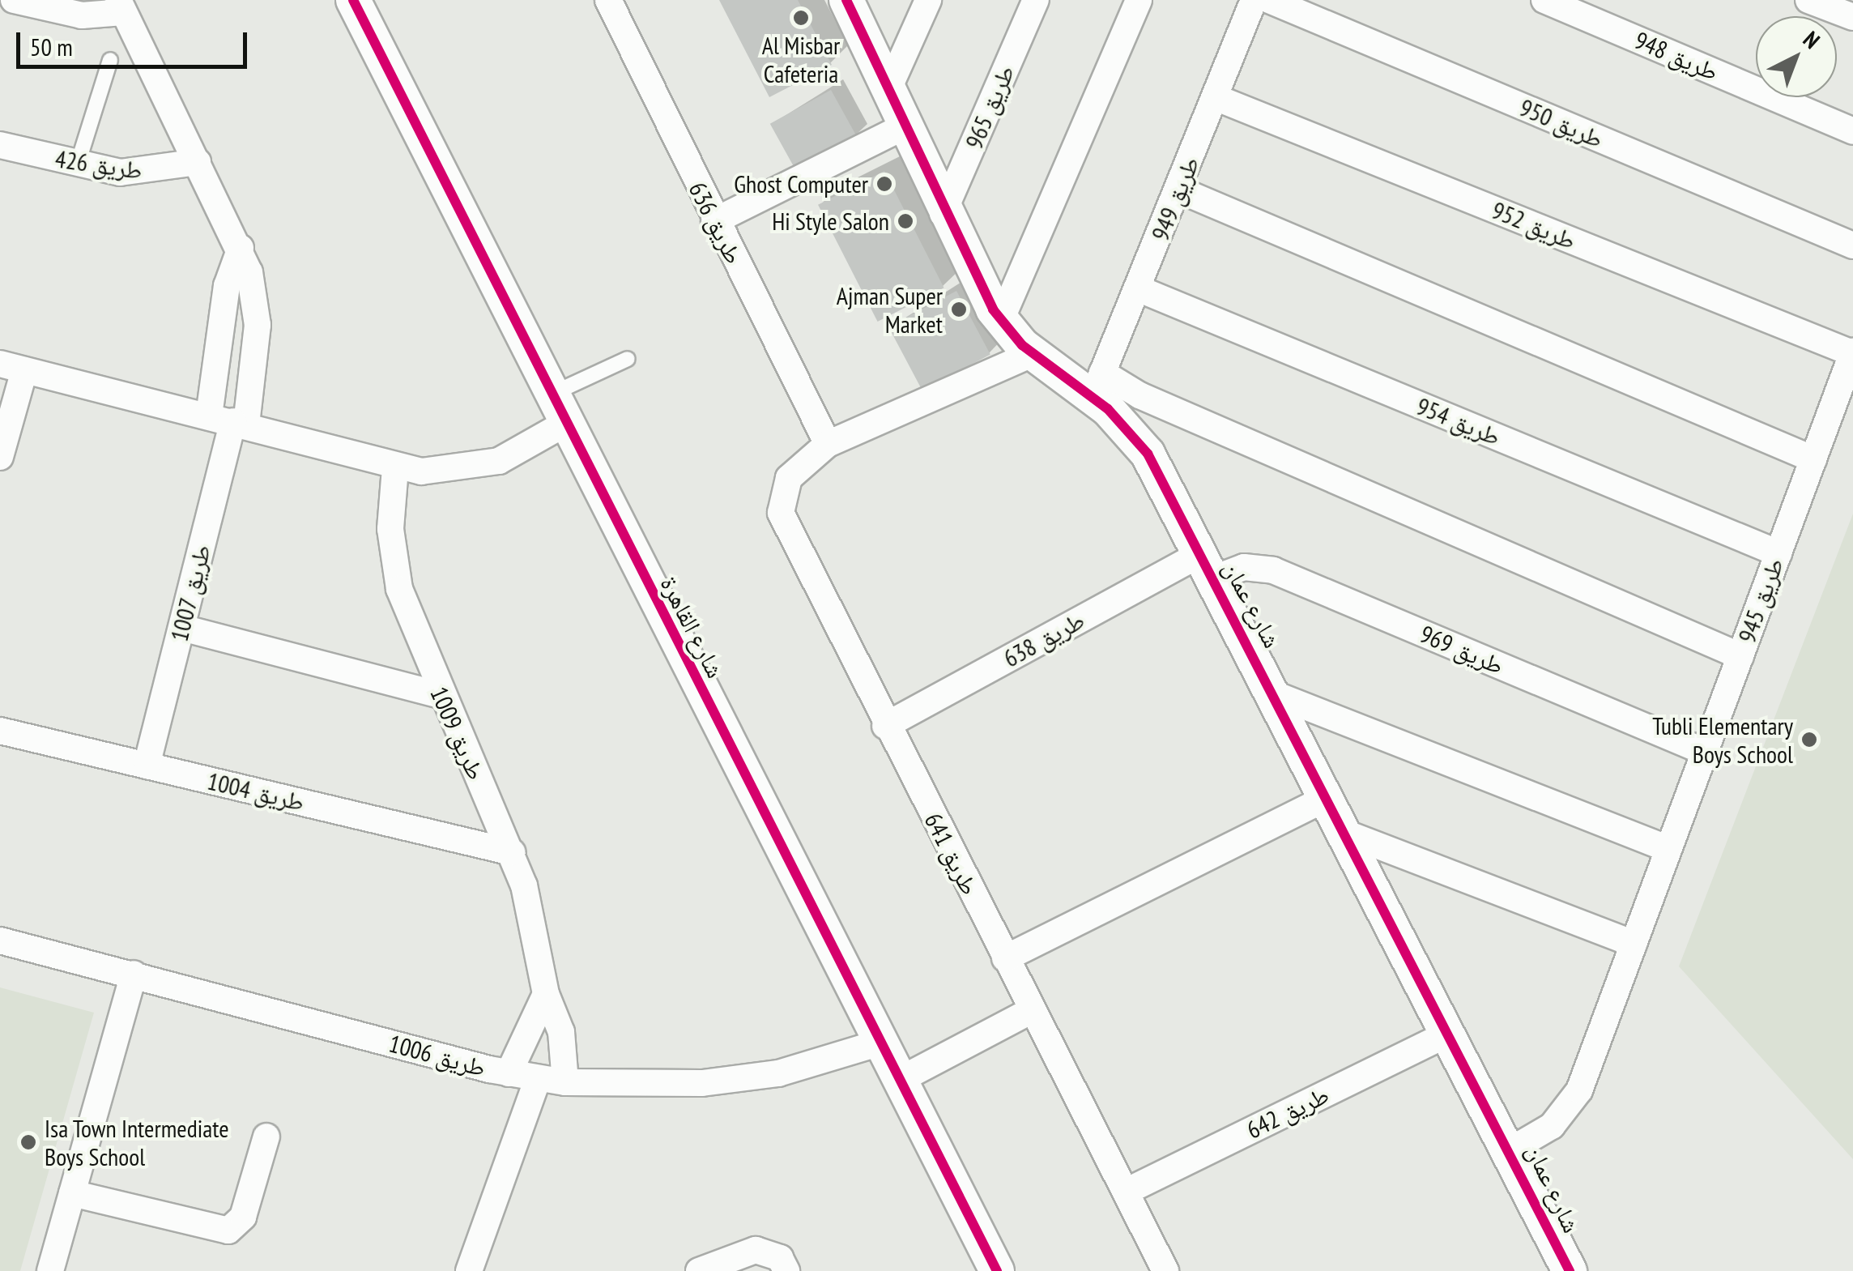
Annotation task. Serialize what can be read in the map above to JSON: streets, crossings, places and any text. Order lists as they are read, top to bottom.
{
  "streets": {
    "street": [
      "طريق 948",
      "طريق 965",
      "طريق 950",
      "طريق 426",
      "طريق 949",
      "طريق 636",
      "طريق 952",
      "طريق 954",
      "طريق 1007",
      "طريق 945",
      "شارع عمان",
      "شارع القاهرة",
      "طريق 638",
      "طريق 969",
      "طريق 1009",
      "طريق 1004",
      "طريق 641",
      "طريق 1006",
      "طريق 642"
    ]
  },
  "crossings": [
    ["طريق 965", "شارع عمان"],
    ["طريق 426", "طريق 1007"],
    ["طريق 949", "طريق 952"],
    ["طريق 949", "طريق 954"],
    ["طريق 949", "شارع عمان"],
    ["طريق 636", "طريق 641"],
    ["طريق 952", "طريق 945"],
    ["طريق 954", "طريق 945"],
    ["طريق 1007", "طريق 1004"],
    ["طريق 945", "شارع عمان"],
    ["طريق 945", "طريق 969"],
    ["شارع عمان", "طريق 638"],
    ["شارع عمان", "طريق 969"],
    ["شارع عمان", "طريق 641"],
    ["شارع عمان", "طريق 642"],
    ["شارع القاهرة", "طريق 1006"],
    ["طريق 638", "طريق 969"],
    ["طريق 638", "طريق 641"],
    ["طريق 1009", "طريق 1004"],
    ["طريق 1009", "طريق 1006"],
    ["طريق 641", "طريق 642"]
  ],
  "places": [
    "Al Misbar Cafeteria",
    "Ghost Computer",
    "Hi Style Salon",
    "Ajman Super Market",
    "Tubli Elementary Boys School",
    "Isa Town Intermediate Boys School"
  ],
  "scale_bar": "50 m",
  "north": "top right"
}
